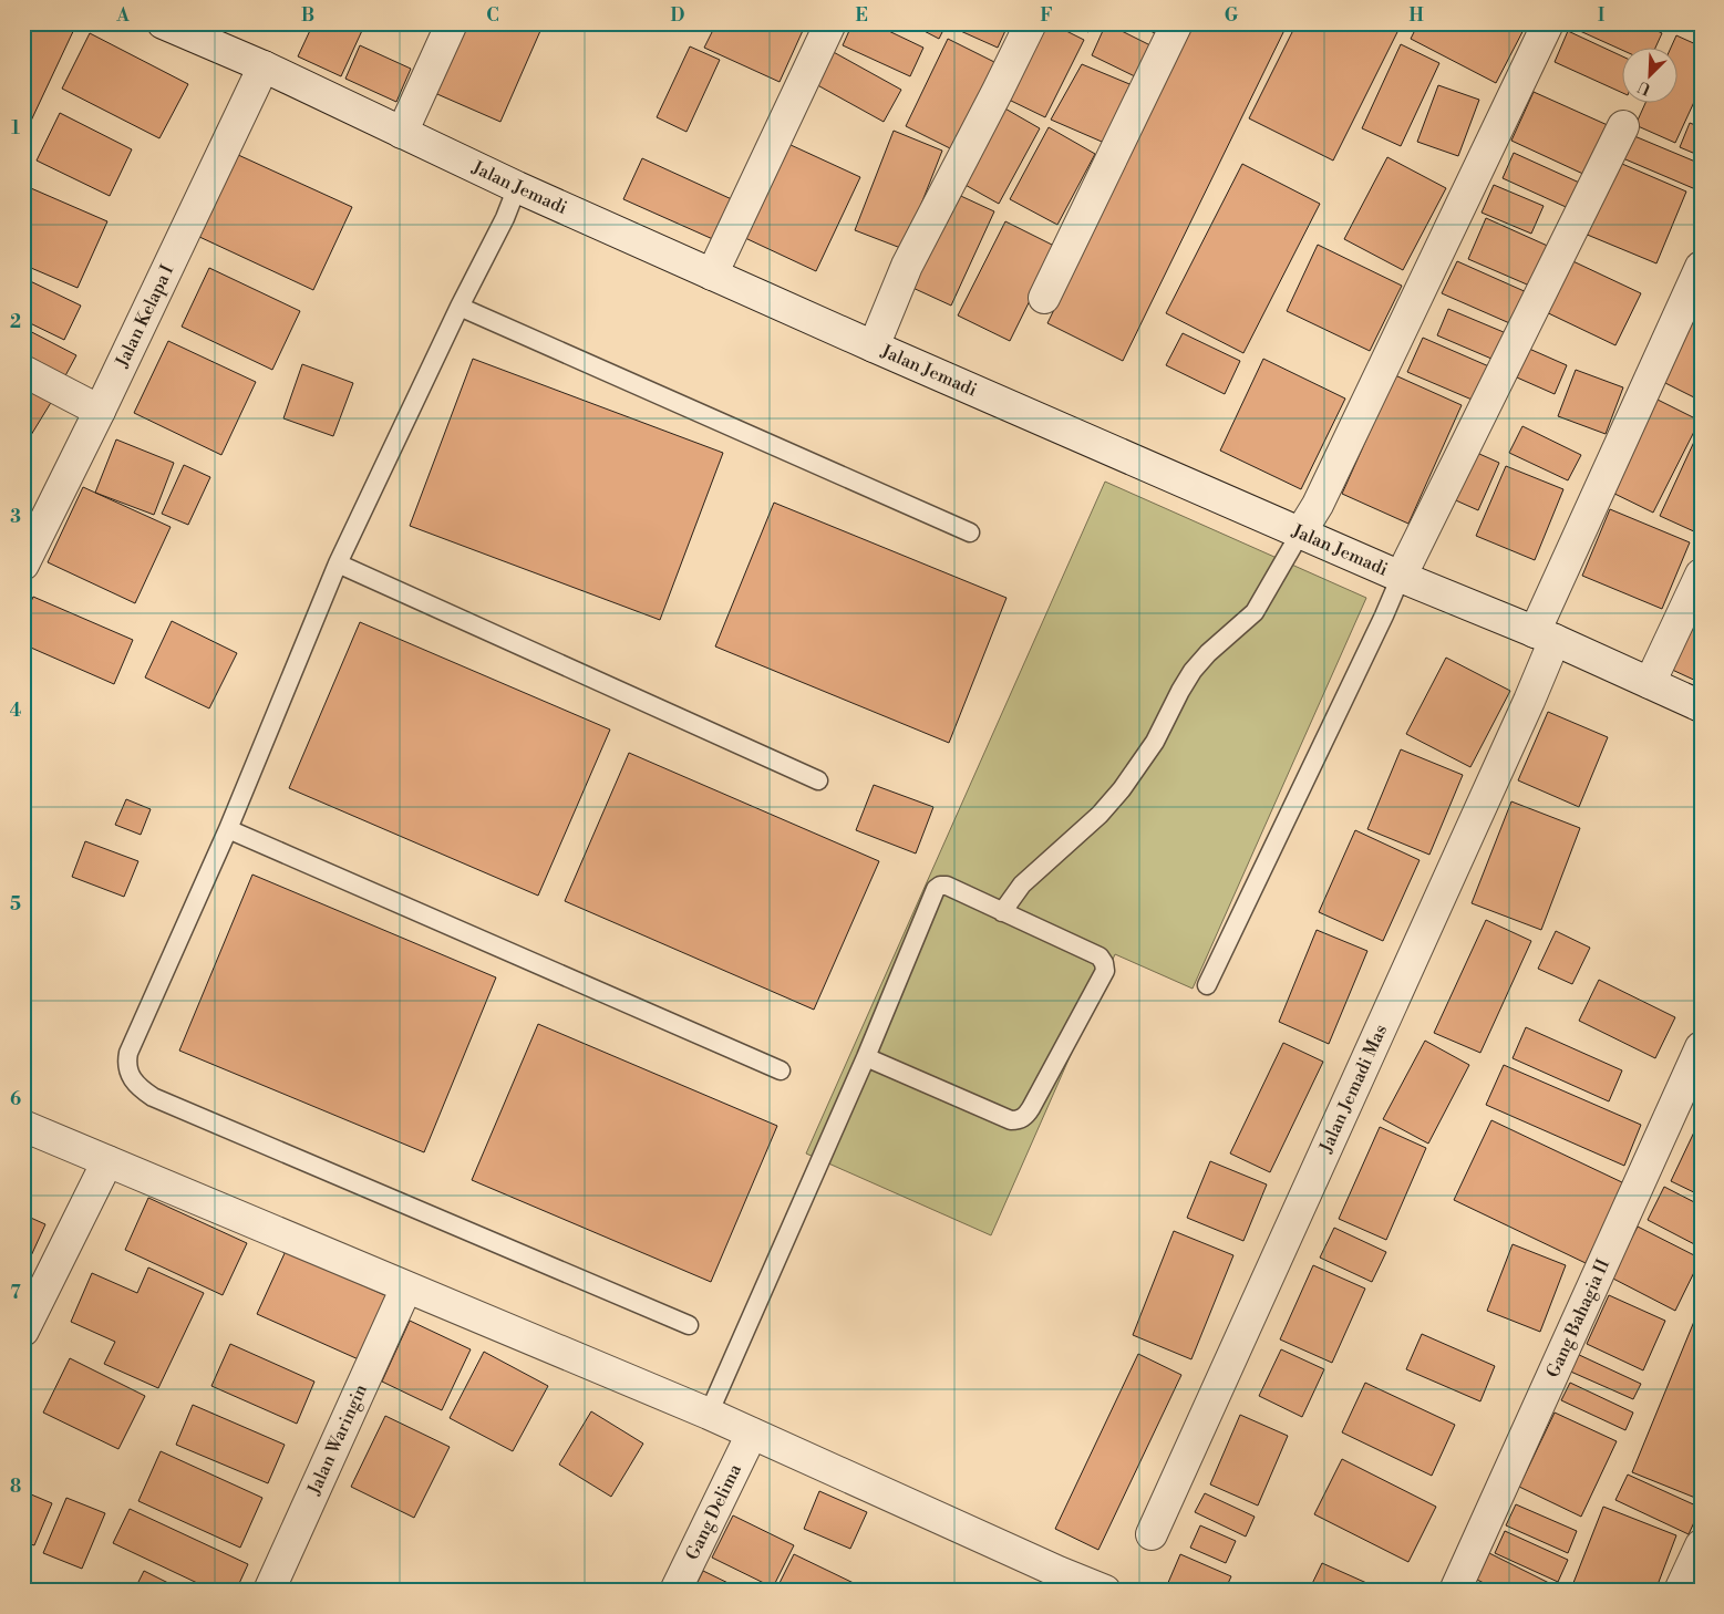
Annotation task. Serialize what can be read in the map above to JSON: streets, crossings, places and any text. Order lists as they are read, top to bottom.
{
  "streets": {
    "street": [
      "Jalan Jemadi",
      "Jalan Kelapa I",
      "Jalan Jemadi Mas",
      "Gang Bahagia II",
      "Jalan Waringin",
      "Gang Delima"
    ]
  },
  "crossings": [
    ["Jalan Jemadi", "Jalan Kelapa I"],
    ["Jalan Jemadi", "Jalan Jemadi Mas"]
  ],
  "north": "bottom left",
  "grid": {
    "columns": [
      "A",
      "B",
      "C",
      "D",
      "E",
      "F",
      "G",
      "H",
      "I"
    ],
    "rows": [
      "1",
      "2",
      "3",
      "4",
      "5",
      "6",
      "7",
      "8"
    ]
  }
}
